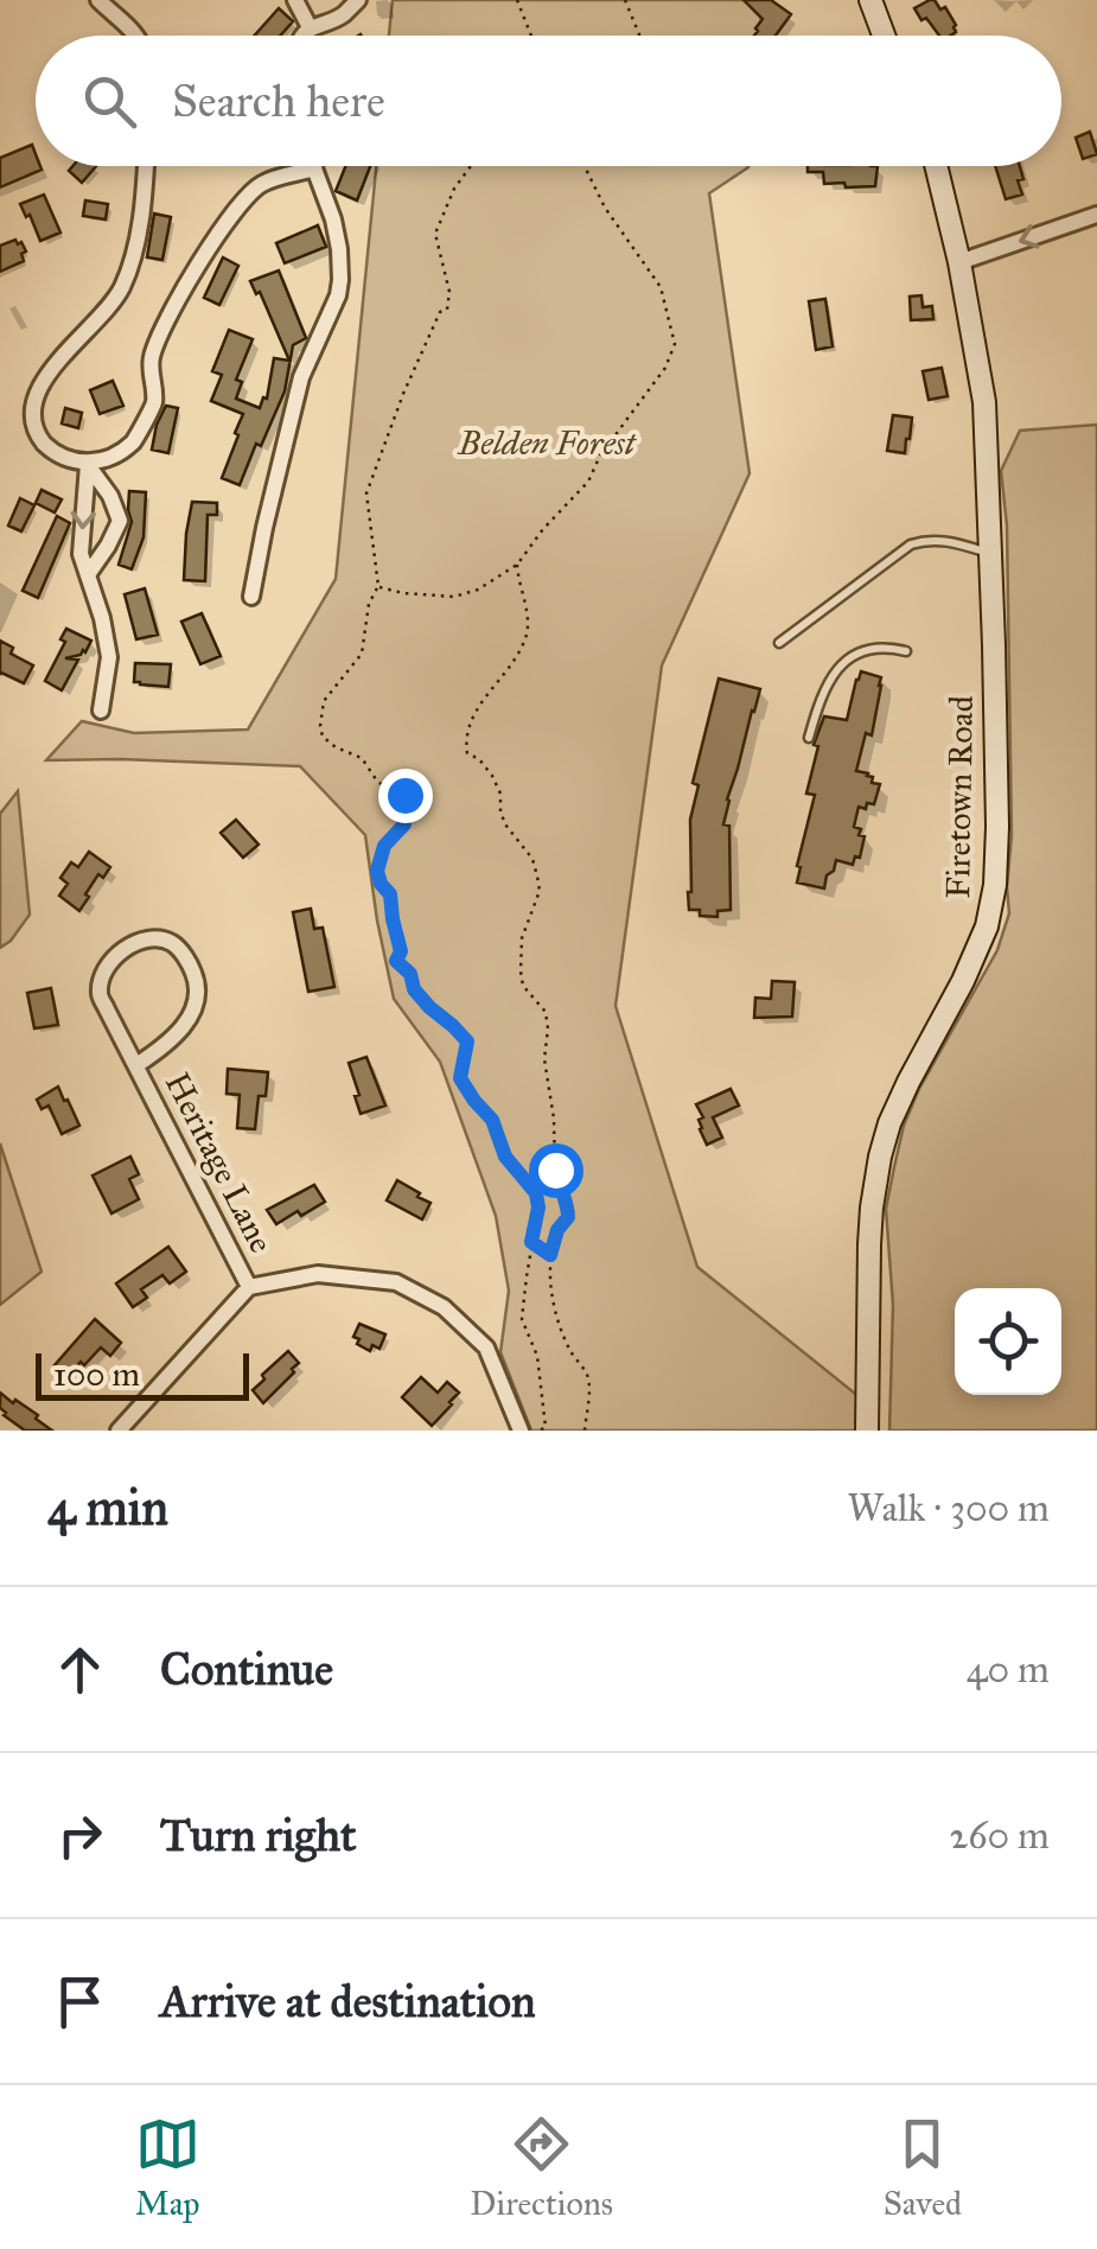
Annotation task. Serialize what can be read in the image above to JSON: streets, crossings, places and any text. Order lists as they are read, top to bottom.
{
  "streets": {
    "street": ["Firetown Road", "Heritage Lane"]
  },
  "parks": ["Belden Forest"],
  "scale_bar": "100 m",
  "page": {
    "search": "Search here",
    "scale": "100 m",
    "heading": ["4 min", "Walk · 300 m"],
    "list": [
      ["Continue", "40 m"],
      ["Turn right", "260 m"],
      "Arrive at destination"
    ],
    "nav": ["Map", "Directions", "Saved"]
  }
}
